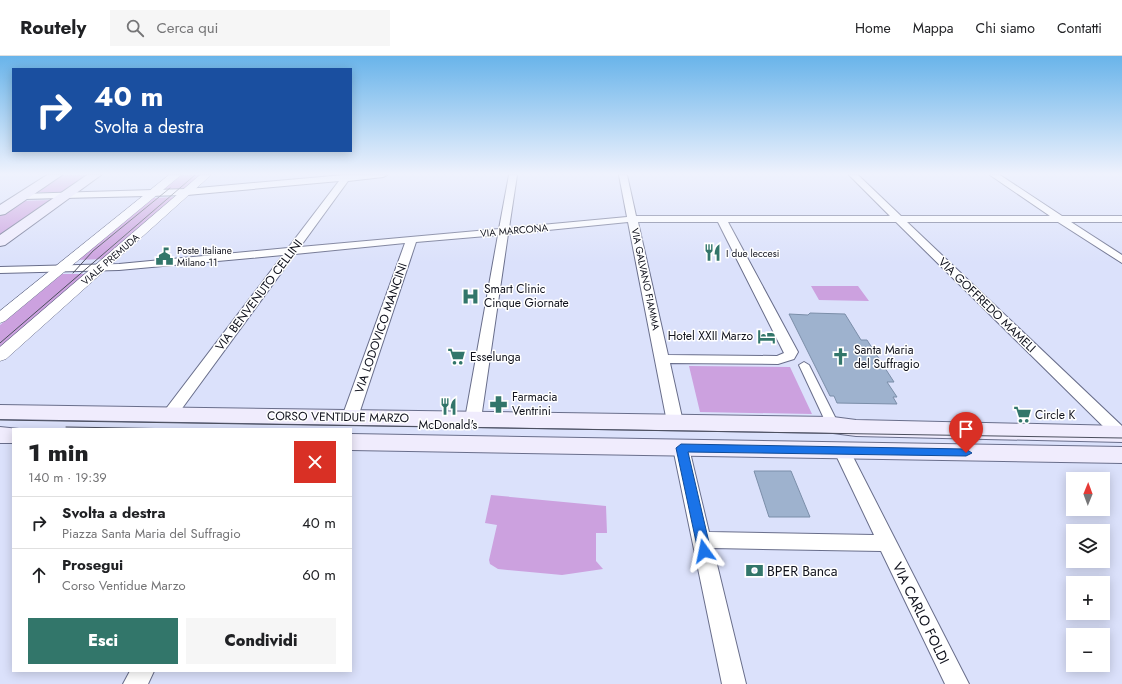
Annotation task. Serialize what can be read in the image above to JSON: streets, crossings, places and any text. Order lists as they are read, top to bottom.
{
  "streets": {
    "main road": ["CORSO VENTIDUE MARZO"],
    "street": [
      "VIA MARCONA",
      "VIALE PREMUDA",
      "VIA GALVANO FIAMMA",
      "VIA BENVENUTO CELLINI",
      "VIA GOFFREDO MAMELI",
      "VIA LODOVICO MANCINI",
      "VIA CARLO FOLDI"
    ]
  },
  "crossings": [
    ["VIA MARCONA", "VIALE PREMUDA"],
    ["VIA MARCONA", "VIA GALVANO FIAMMA"],
    ["VIA MARCONA", "VIA BENVENUTO CELLINI"],
    ["VIA MARCONA", "VIA GOFFREDO MAMELI"],
    ["VIA MARCONA", "VIA LODOVICO MANCINI"],
    ["VIA GALVANO FIAMMA", "CORSO VENTIDUE MARZO"],
    ["VIA BENVENUTO CELLINI", "CORSO VENTIDUE MARZO"],
    ["VIA LODOVICO MANCINI", "CORSO VENTIDUE MARZO"],
    ["CORSO VENTIDUE MARZO", "VIA CARLO FOLDI"]
  ],
  "places": {
    "restaurant": ["I due leccesi", "McDonald's"],
    "public building": ["Poste Italiane Milano 11"],
    "hospital": ["Smart Clinic Cinque Giornate"],
    "hotel": ["Hotel XXII Marzo"],
    "supermarket": ["Esselunga", "Circle K"],
    "church": ["Santa Maria del Suffragio"],
    "pharmacy": ["Farmacia Ventrini"],
    "bank": ["BPER Banca"]
  },
  "north": "top",
  "page": {
    "header": "Routely",
    "search": "Cerca qui",
    "nav": [
      "Home",
      "Mappa",
      "Chi siamo",
      "Contatti"
    ],
    "turn": ["40 m", "Svolta a destra"],
    "heading": ["1 min", "140 m · 19:39"],
    "map_buttons": ["+", "−"],
    "list": [
      {
        "name": "Svolta a destra",
        "note": "Piazza Santa Maria del Suffragio",
        "value": "40 m"
      },
      {
        "name": "Prosegui",
        "note": "Corso Ventidue Marzo",
        "value": "60 m"
      }
    ],
    "buttons": ["Esci", "Condividi"]
  }
}
